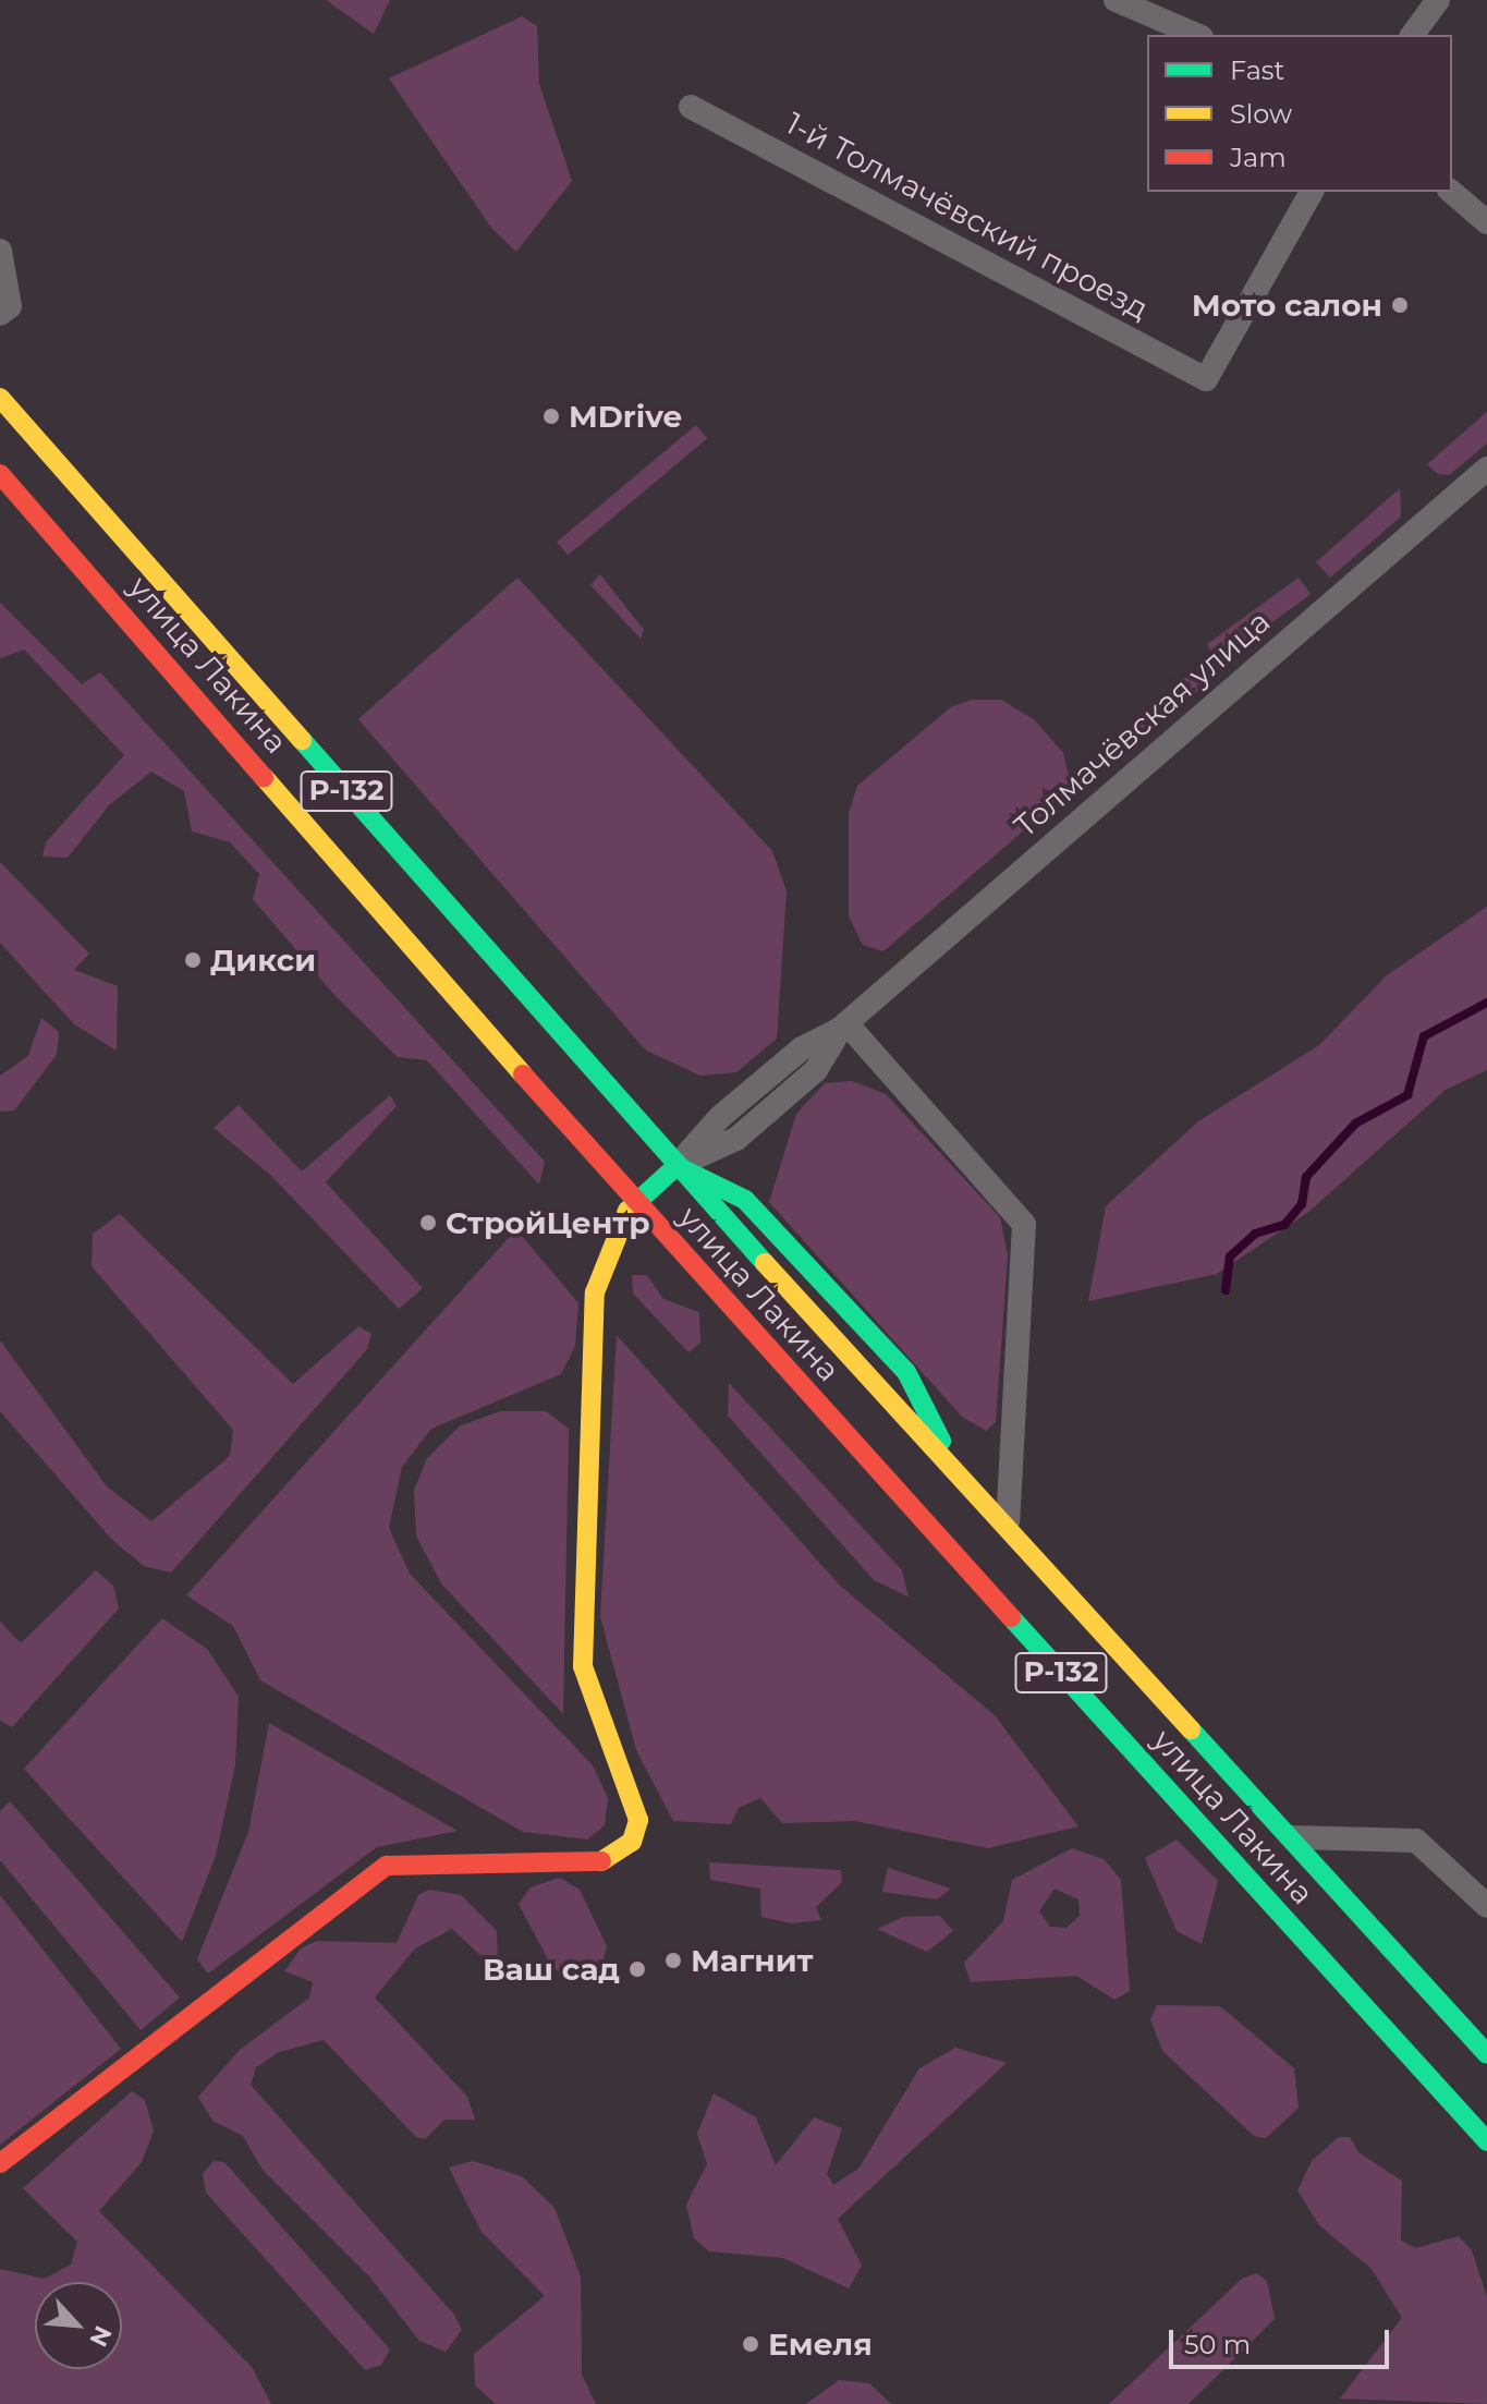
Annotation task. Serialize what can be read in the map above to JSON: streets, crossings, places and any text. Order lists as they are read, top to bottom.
{
  "streets": {
    "main road": ["улица Лакина", "Р-132"],
    "street": ["1-й Толмачёвский проезд", "Толмачёвская улица"]
  },
  "crossings": [
    ["улица Лакина", "Толмачёвская улица"]
  ],
  "places": [
    "Мото салон",
    "MDrive",
    "Дикси",
    "СтройЦентр",
    "Магнит",
    "Ваш сад",
    "Емеля"
  ],
  "legend": ["Fast", "Slow", "Jam"],
  "scale_bar": "50 m",
  "north": "bottom right"
}
